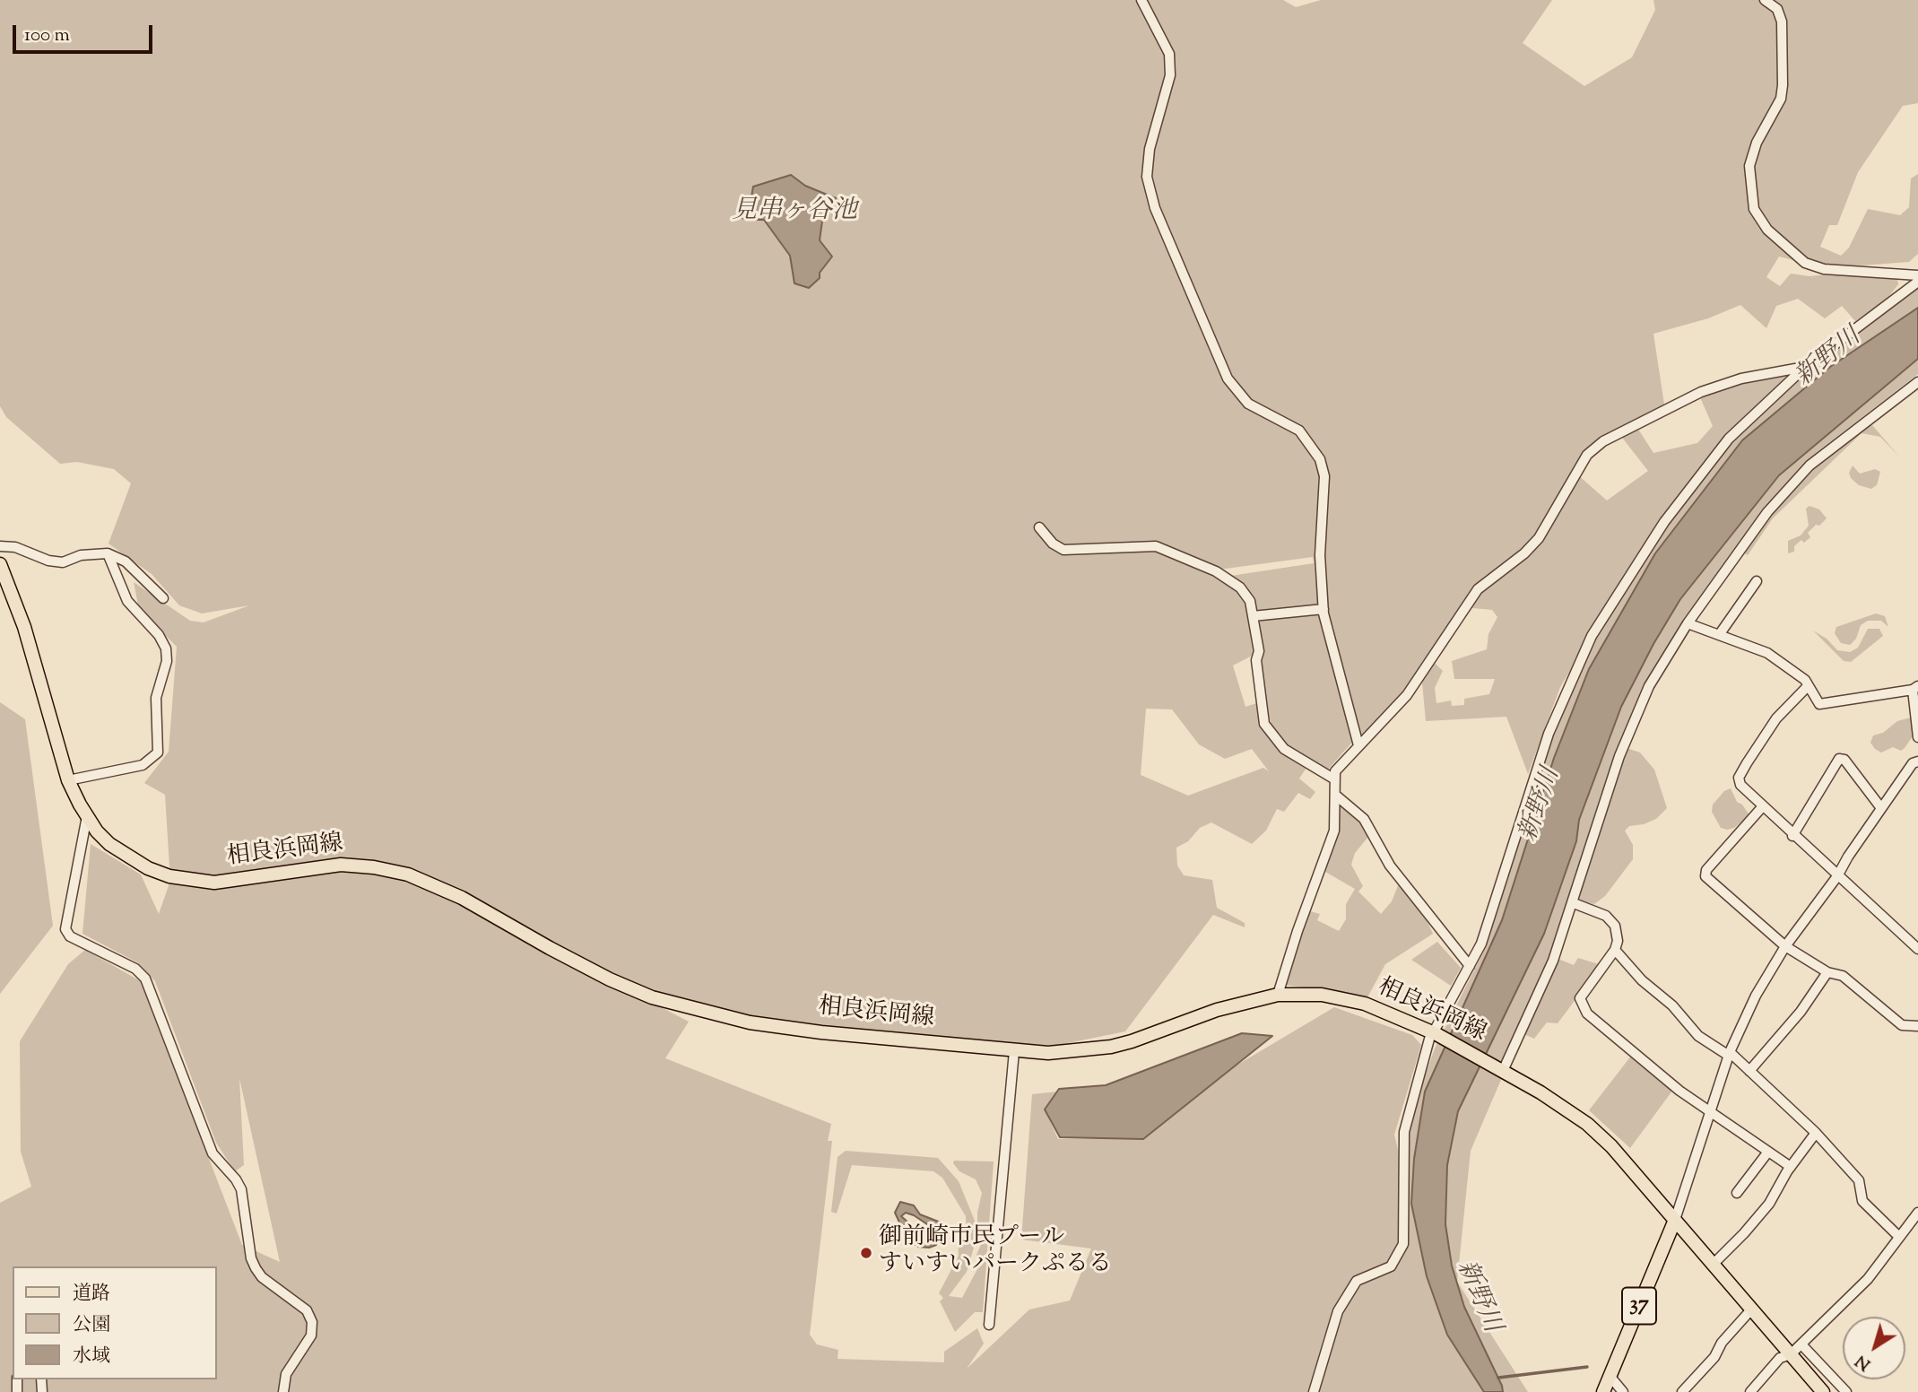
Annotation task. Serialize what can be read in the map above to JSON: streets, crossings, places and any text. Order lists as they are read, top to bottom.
{
  "streets": {
    "main road": ["相良浜岡線", "37"]
  },
  "crossings": [
    ["相良浜岡線", "37"]
  ],
  "water": ["見串ヶ谷池", "新野川"],
  "places": ["御前崎市民プール すいすいパークぷるる"],
  "legend": ["道路", "公園", "水域"],
  "scale_bar": "100 m",
  "north": "bottom left"
}
